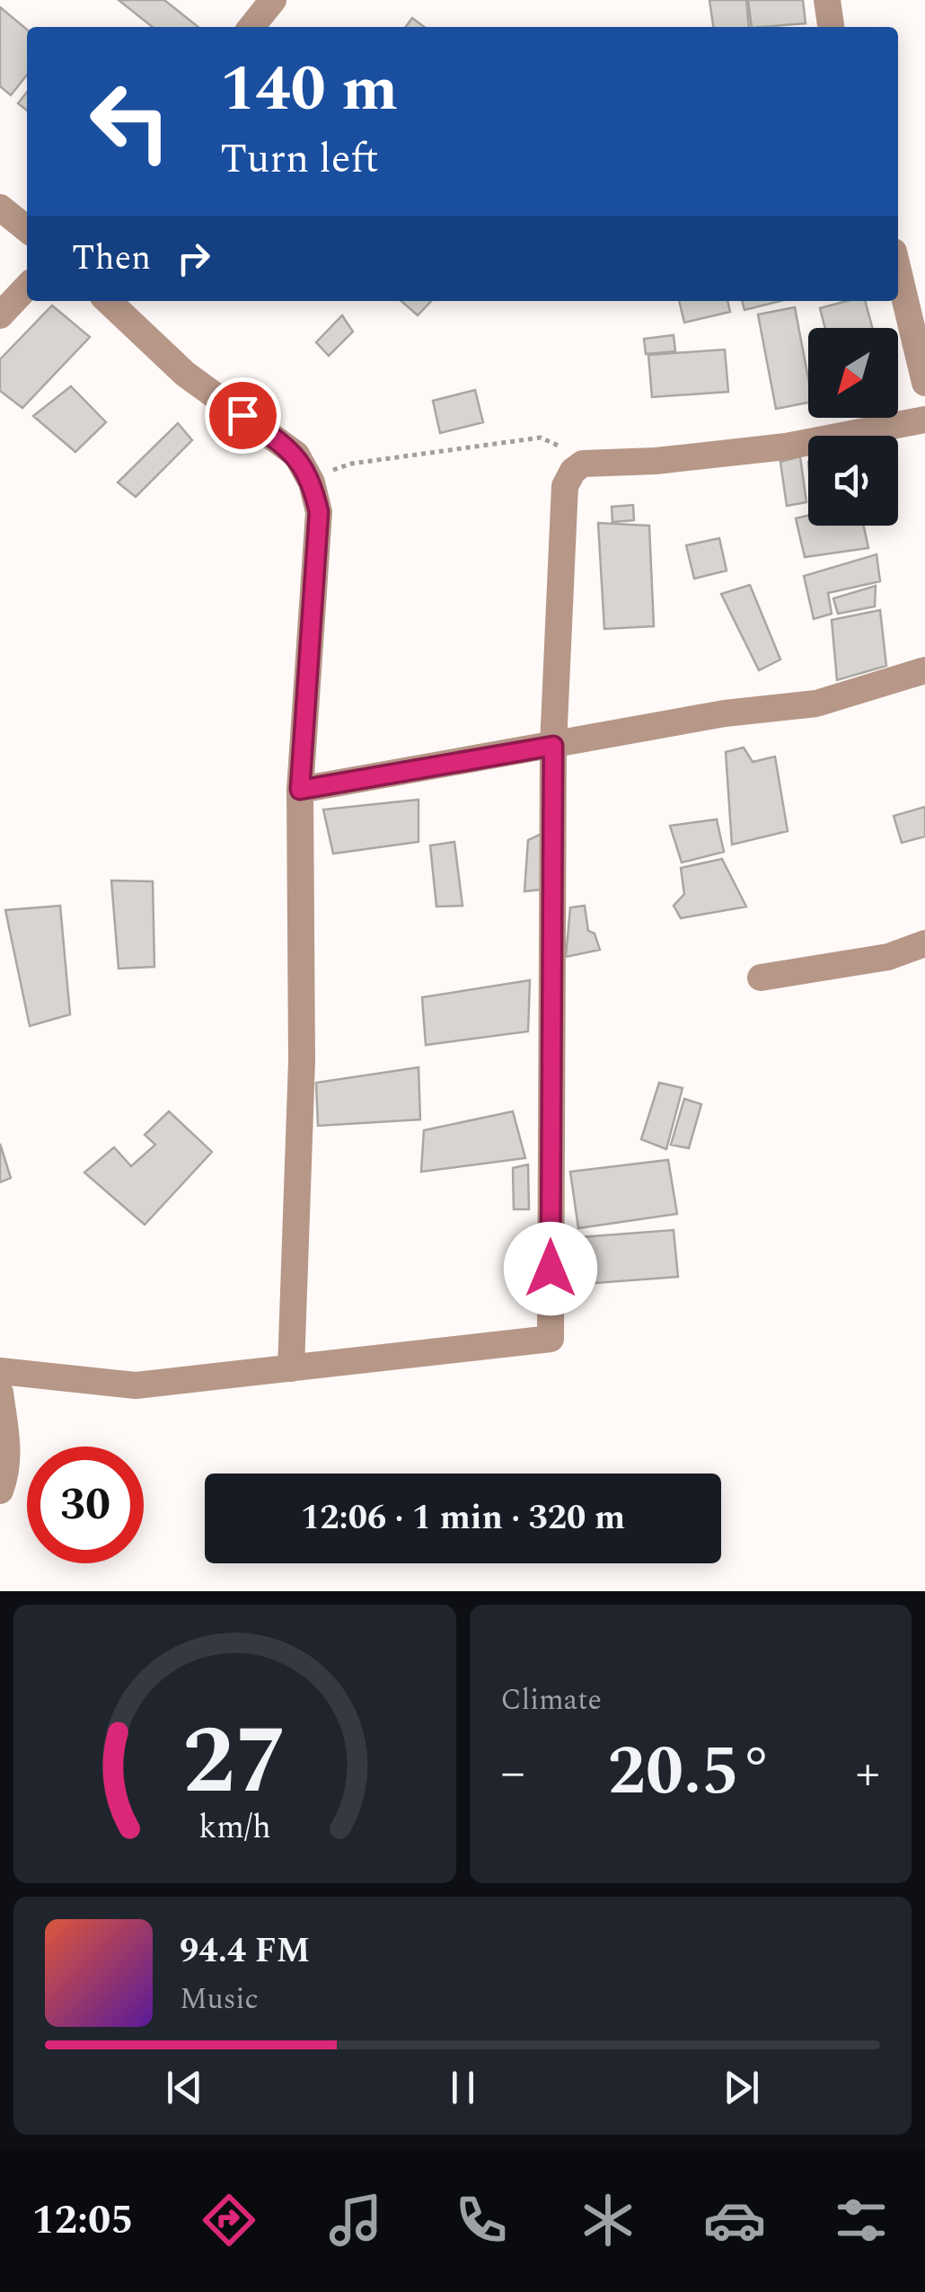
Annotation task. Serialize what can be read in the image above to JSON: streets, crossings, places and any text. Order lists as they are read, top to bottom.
{
  "north": "bottom left",
  "page": {
    "turn": ["140 m", "Turn left"],
    "then": "Then",
    "limit": "30",
    "trip": "12:06 · 1 min · 320 m",
    "tile": "Climate",
    "heat": ["−", "20.5°", "+"],
    "song": ["94.4 FM", "Music"],
    "tabs": "12:05",
    "gauge": ["27", "km/h"]
  }
}
